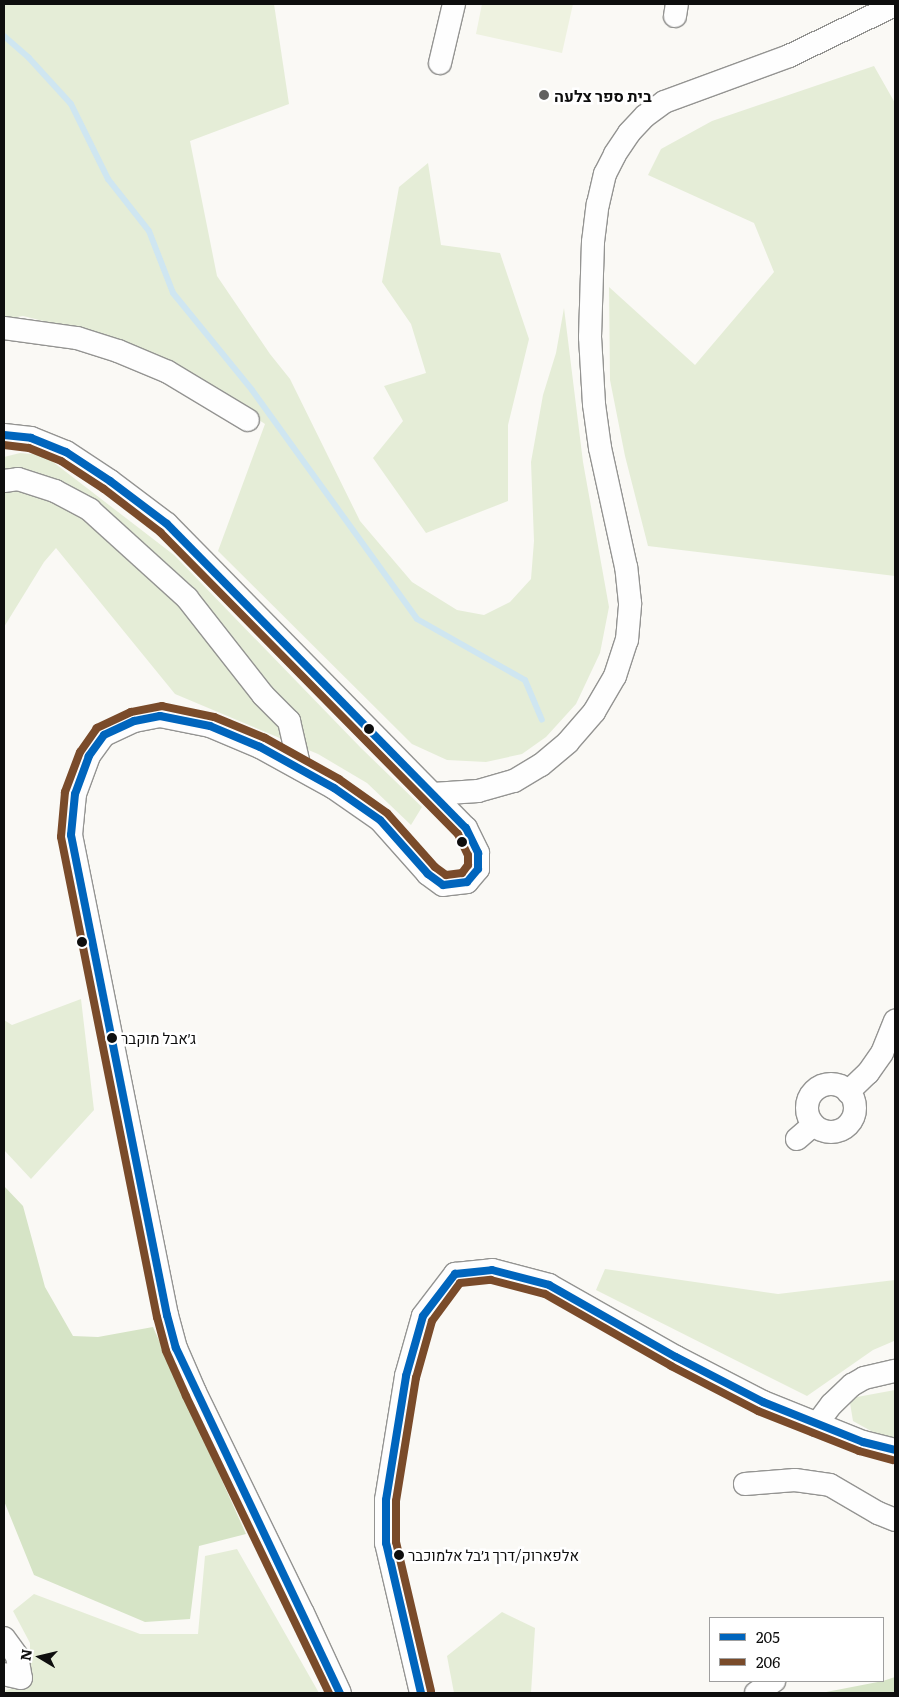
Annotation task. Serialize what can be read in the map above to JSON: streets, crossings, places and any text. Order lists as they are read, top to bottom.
{
  "places": ["בית ספר צלעה", "ג׳אבל מוקבר", "אלפארוק/דרך ג׳בל אלמוכבר"],
  "lines": ["transit line 205", "transit line 206"],
  "legend": ["205", "206"],
  "north": "left"
}
